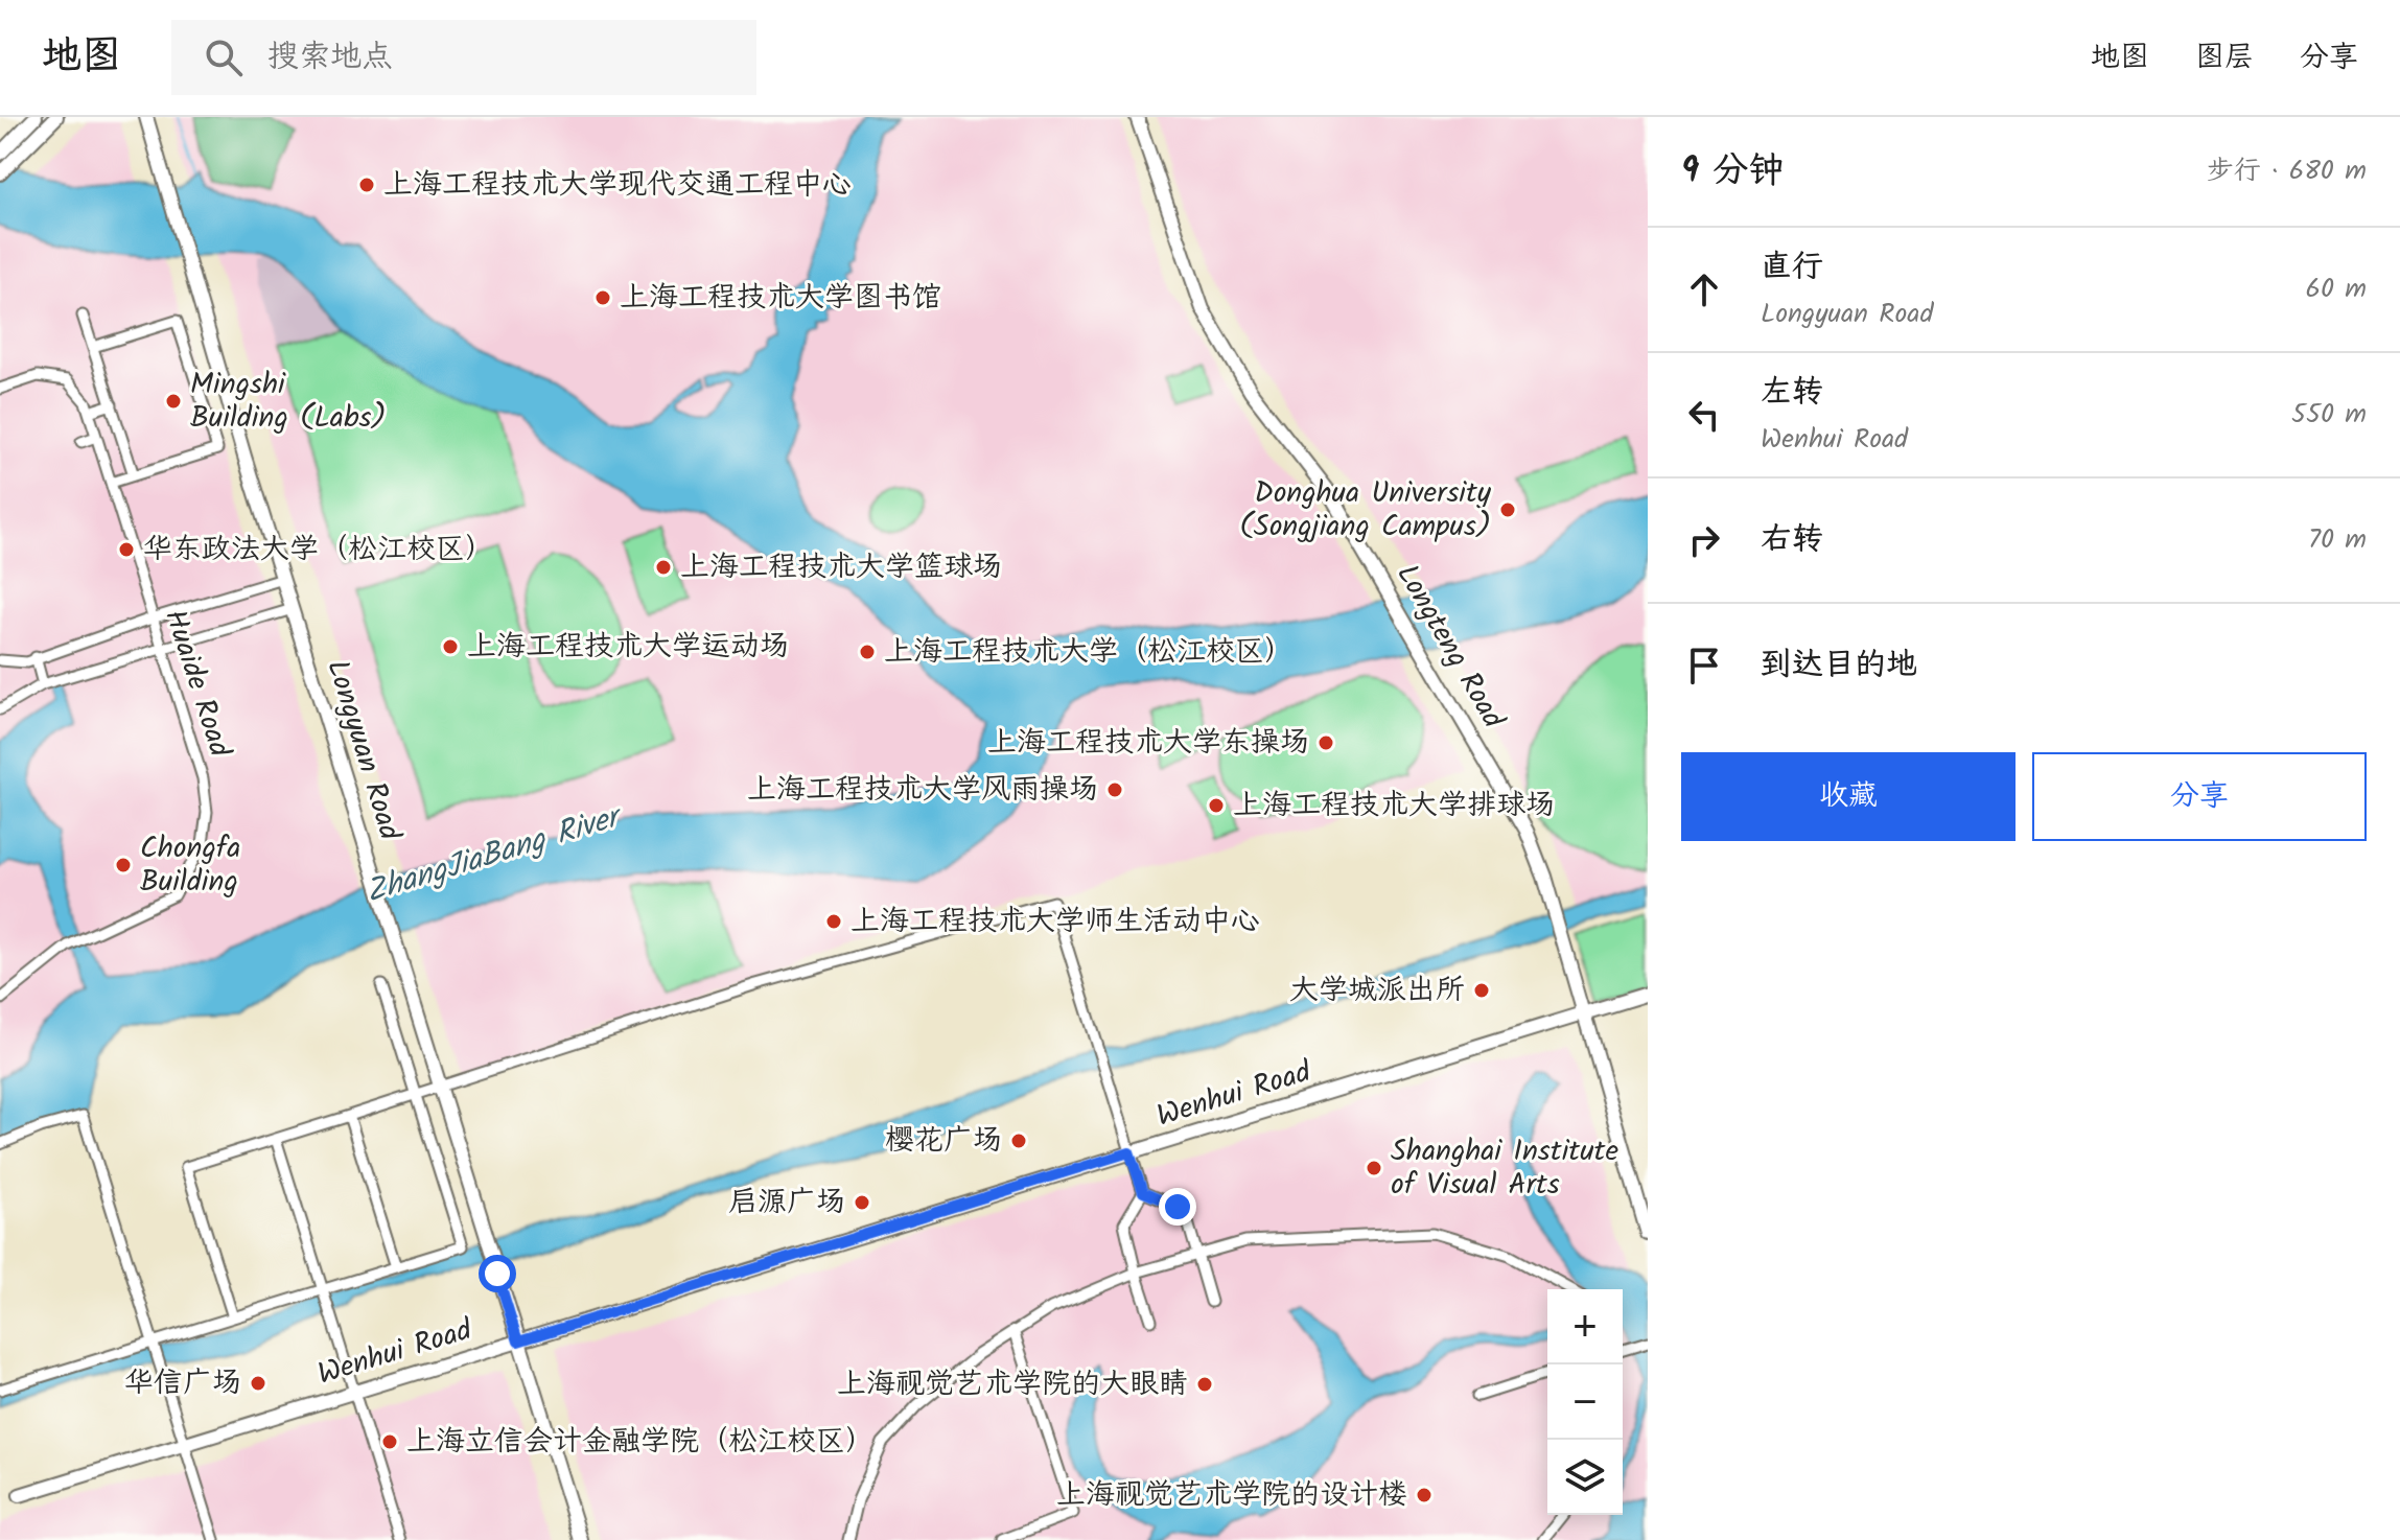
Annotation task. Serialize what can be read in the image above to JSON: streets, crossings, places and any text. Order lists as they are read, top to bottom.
{
  "streets": {
    "main road": ["Longteng Road", "Longyuan Road", "Wenhui Road"],
    "street": ["Huaide Road"]
  },
  "crossings": [
    ["Longteng Road", "Wenhui Road"],
    ["Longyuan Road", "Wenhui Road"]
  ],
  "water": ["ZhangJiaBang River"],
  "places": [
    "上海工程技术大学现代交通工程中心",
    "上海工程技术大学图书馆",
    "Mingshi Building (Labs)",
    "Donghua University (Songjiang Campus)",
    "华东政法大学（松江校区）",
    "上海工程技术大学篮球场",
    "上海工程技术大学运动场",
    "上海工程技术大学（松江校区）",
    "上海工程技术大学东操场",
    "上海工程技术大学风雨操场",
    "上海工程技术大学排球场",
    "Chongfa Building",
    "上海工程技术大学师生活动中心",
    "大学城派出所",
    "樱花广场",
    "Shanghai Institute of Visual Arts",
    "启源广场",
    "华信广场",
    "上海视觉艺术学院的大眼睛",
    "上海立信会计金融学院（松江校区）",
    "上海视觉艺术学院的设计楼"
  ],
  "page": {
    "header": "地图",
    "search": "搜索地点",
    "nav": ["地图", "图层", "分享"],
    "heading": ["9 分钟", "步行 · 680 m"],
    "list": [
      ["直行", "Longyuan Road", "60 m"],
      ["左转", "Wenhui Road", "550 m"],
      ["右转", "70 m"],
      "到达目的地"
    ],
    "buttons": ["收藏", "分享"],
    "map_buttons": ["+", "−"]
  }
}
